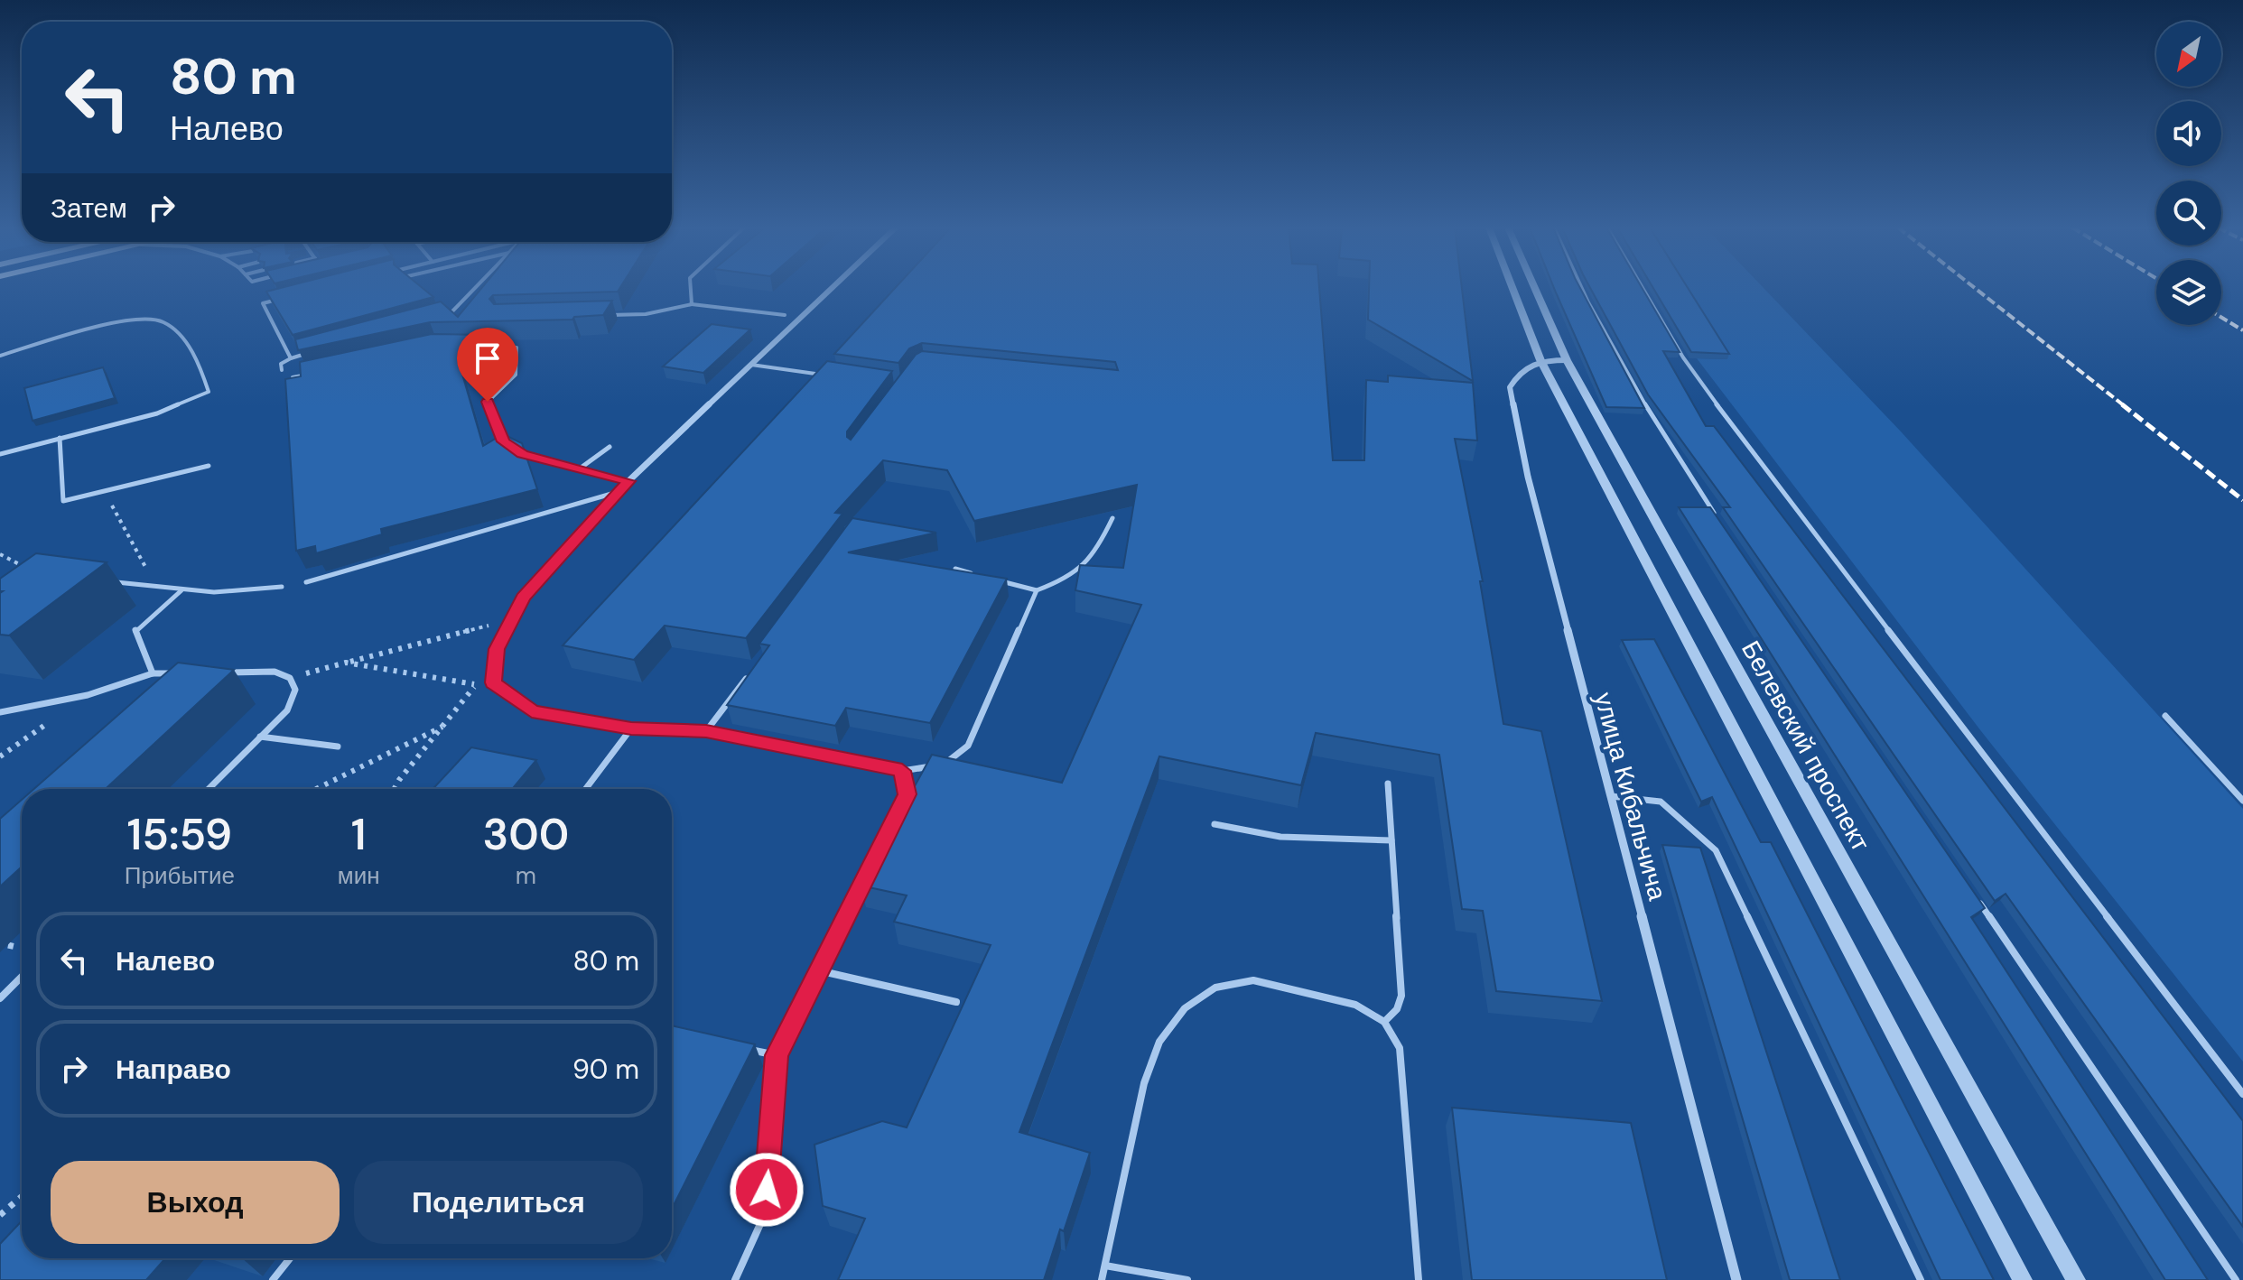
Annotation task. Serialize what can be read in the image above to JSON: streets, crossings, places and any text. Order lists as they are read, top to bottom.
{
  "streets": {
    "street": ["Белевский проспект", "улица Кибальчича"]
  },
  "north": "bottom left",
  "page": {
    "turn": ["80 m", "Налево"],
    "then": "Затем",
    "eta": [
      "15:59",
      "Прибытие",
      "1",
      "мин",
      "300",
      "m"
    ],
    "list": [
      {
        "name": "Налево",
        "value": "80 m"
      },
      {
        "name": "Направо",
        "value": "90 m"
      }
    ],
    "buttons": ["Выход", "Поделиться"]
  }
}
